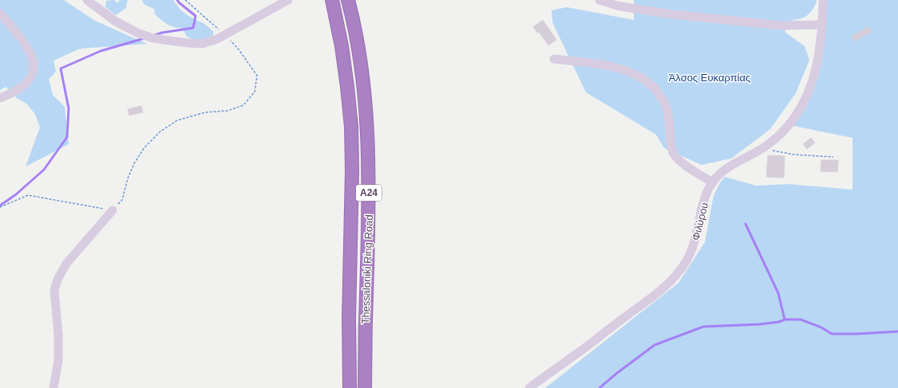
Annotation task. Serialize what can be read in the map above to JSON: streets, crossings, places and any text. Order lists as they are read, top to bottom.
{
  "streets": {
    "highway": ["Α24", "Thessaloniki Ring Road"],
    "street": ["Φιλύρου"]
  },
  "parks": ["Άλσος Ευκαρπίας"]
}
